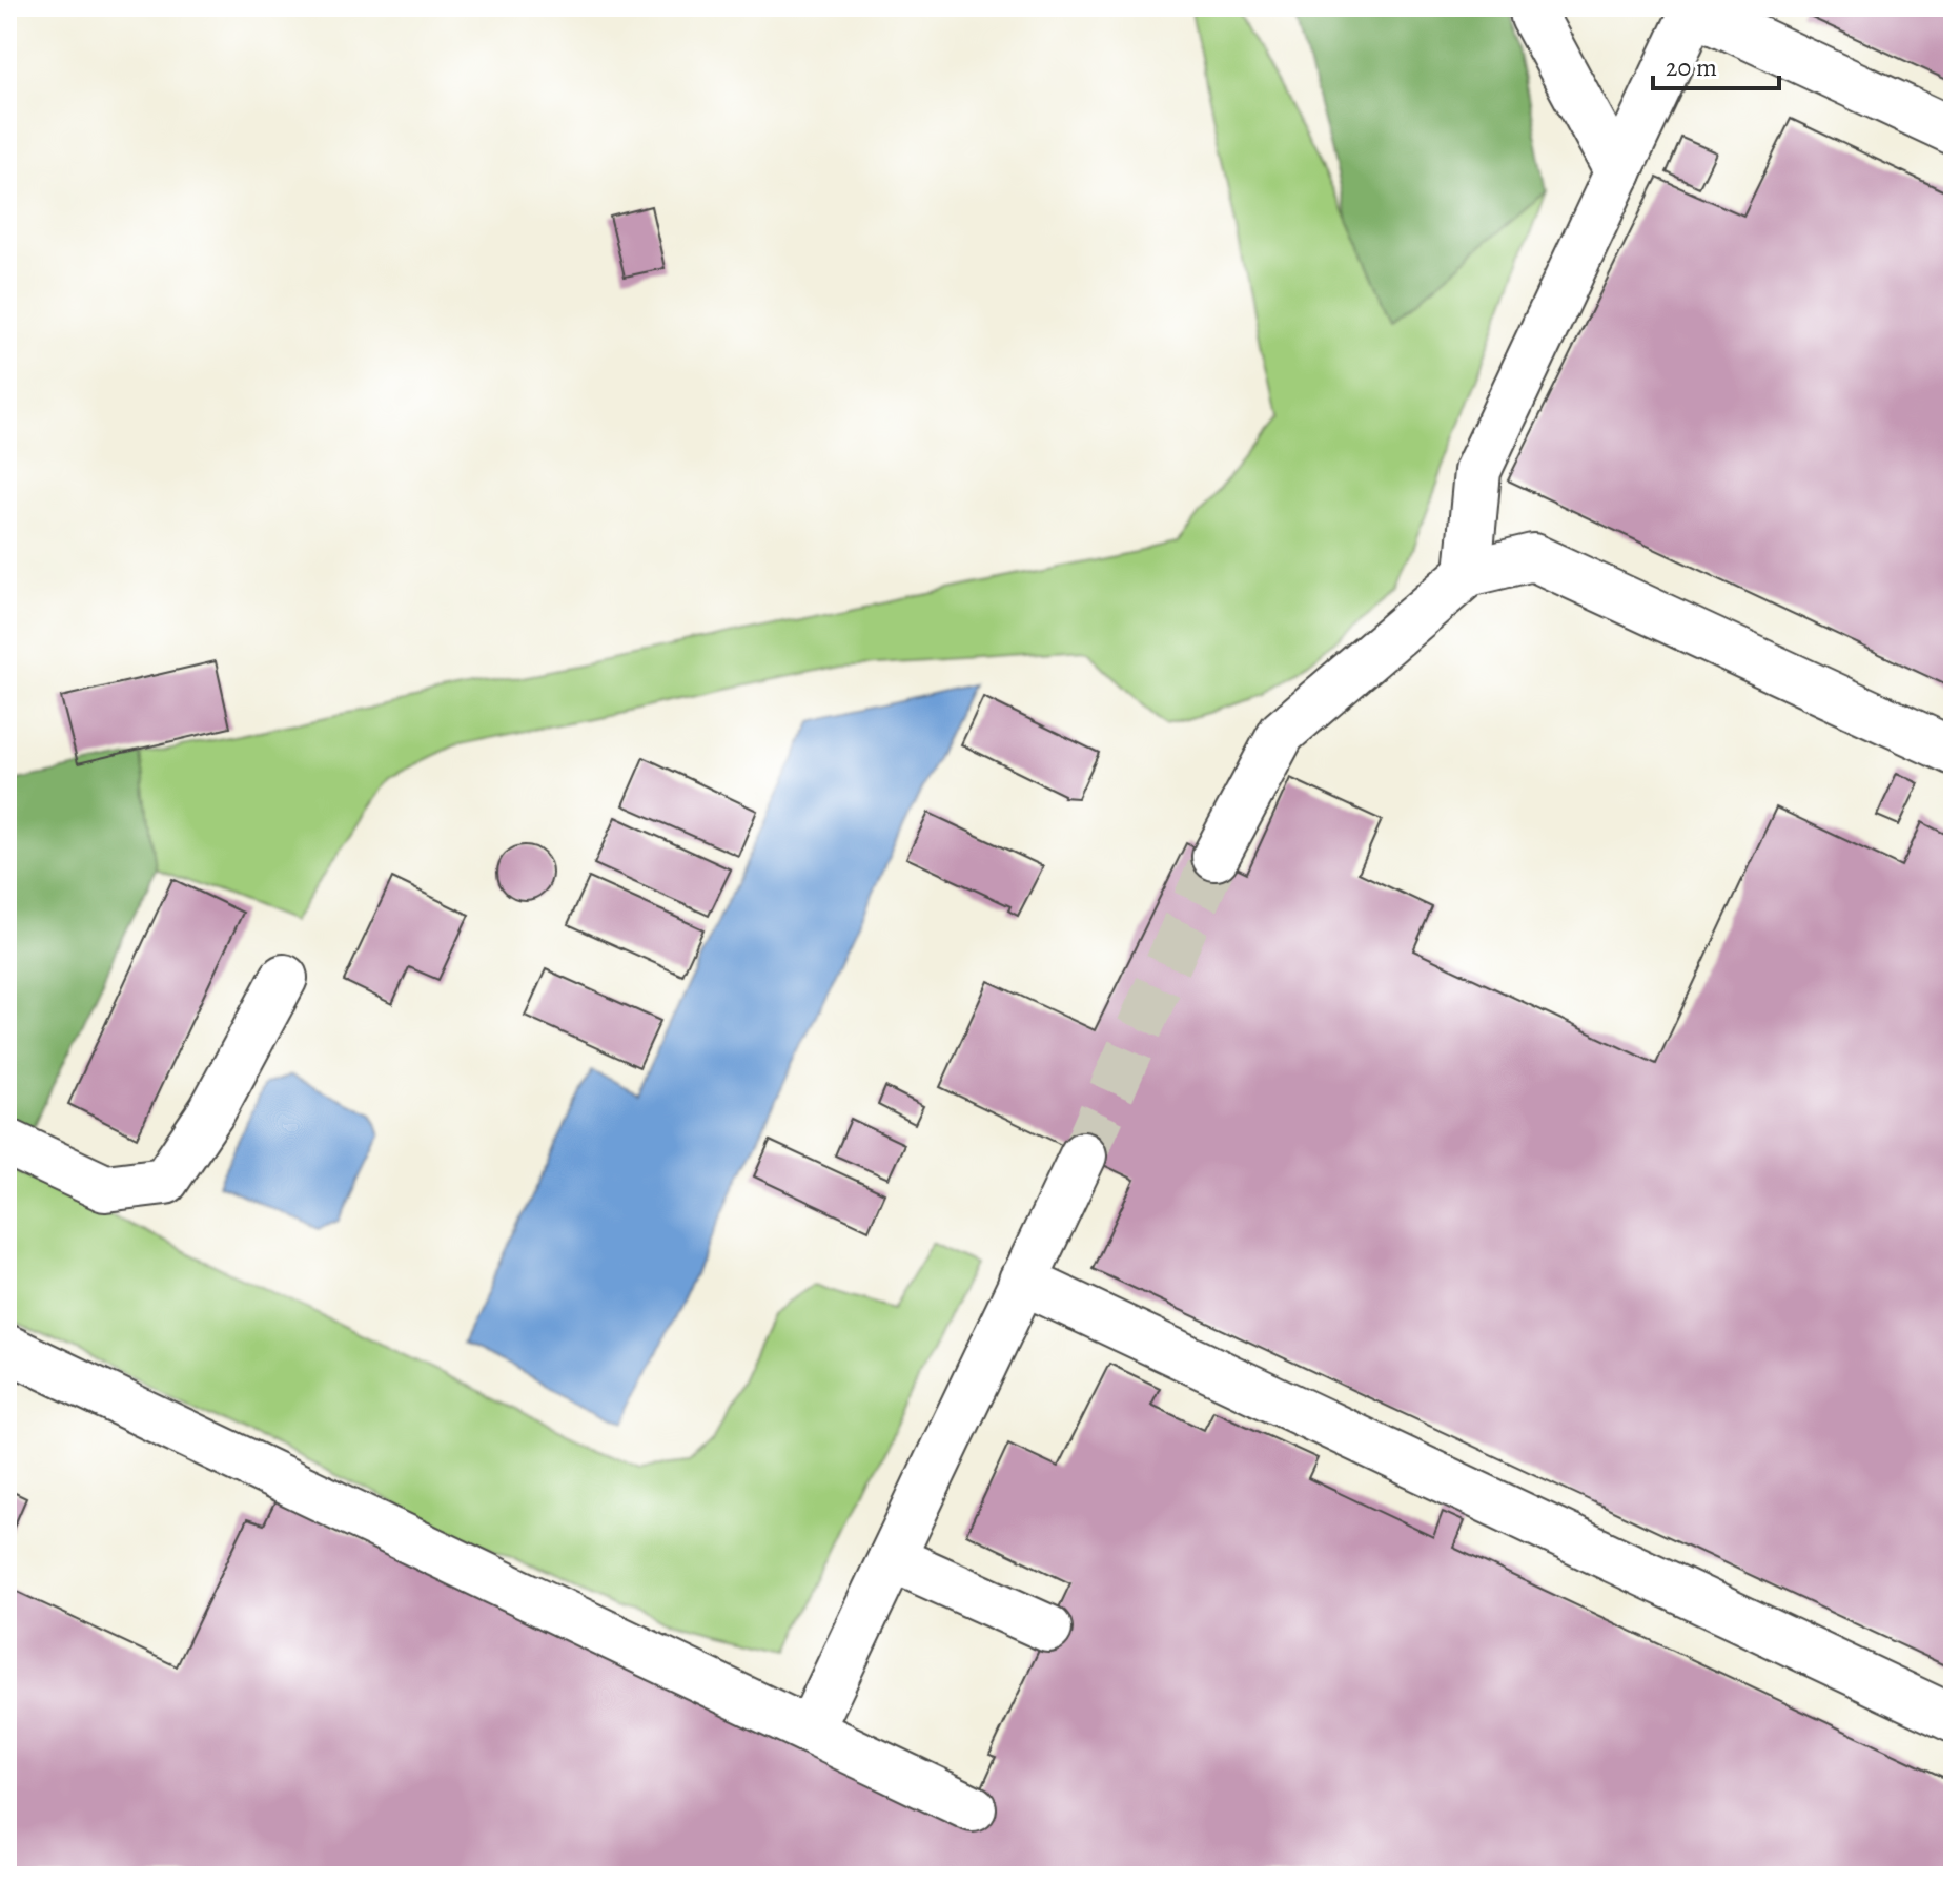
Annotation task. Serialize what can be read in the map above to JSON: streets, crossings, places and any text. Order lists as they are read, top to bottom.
{
  "scale_bar": "20 m"
}
